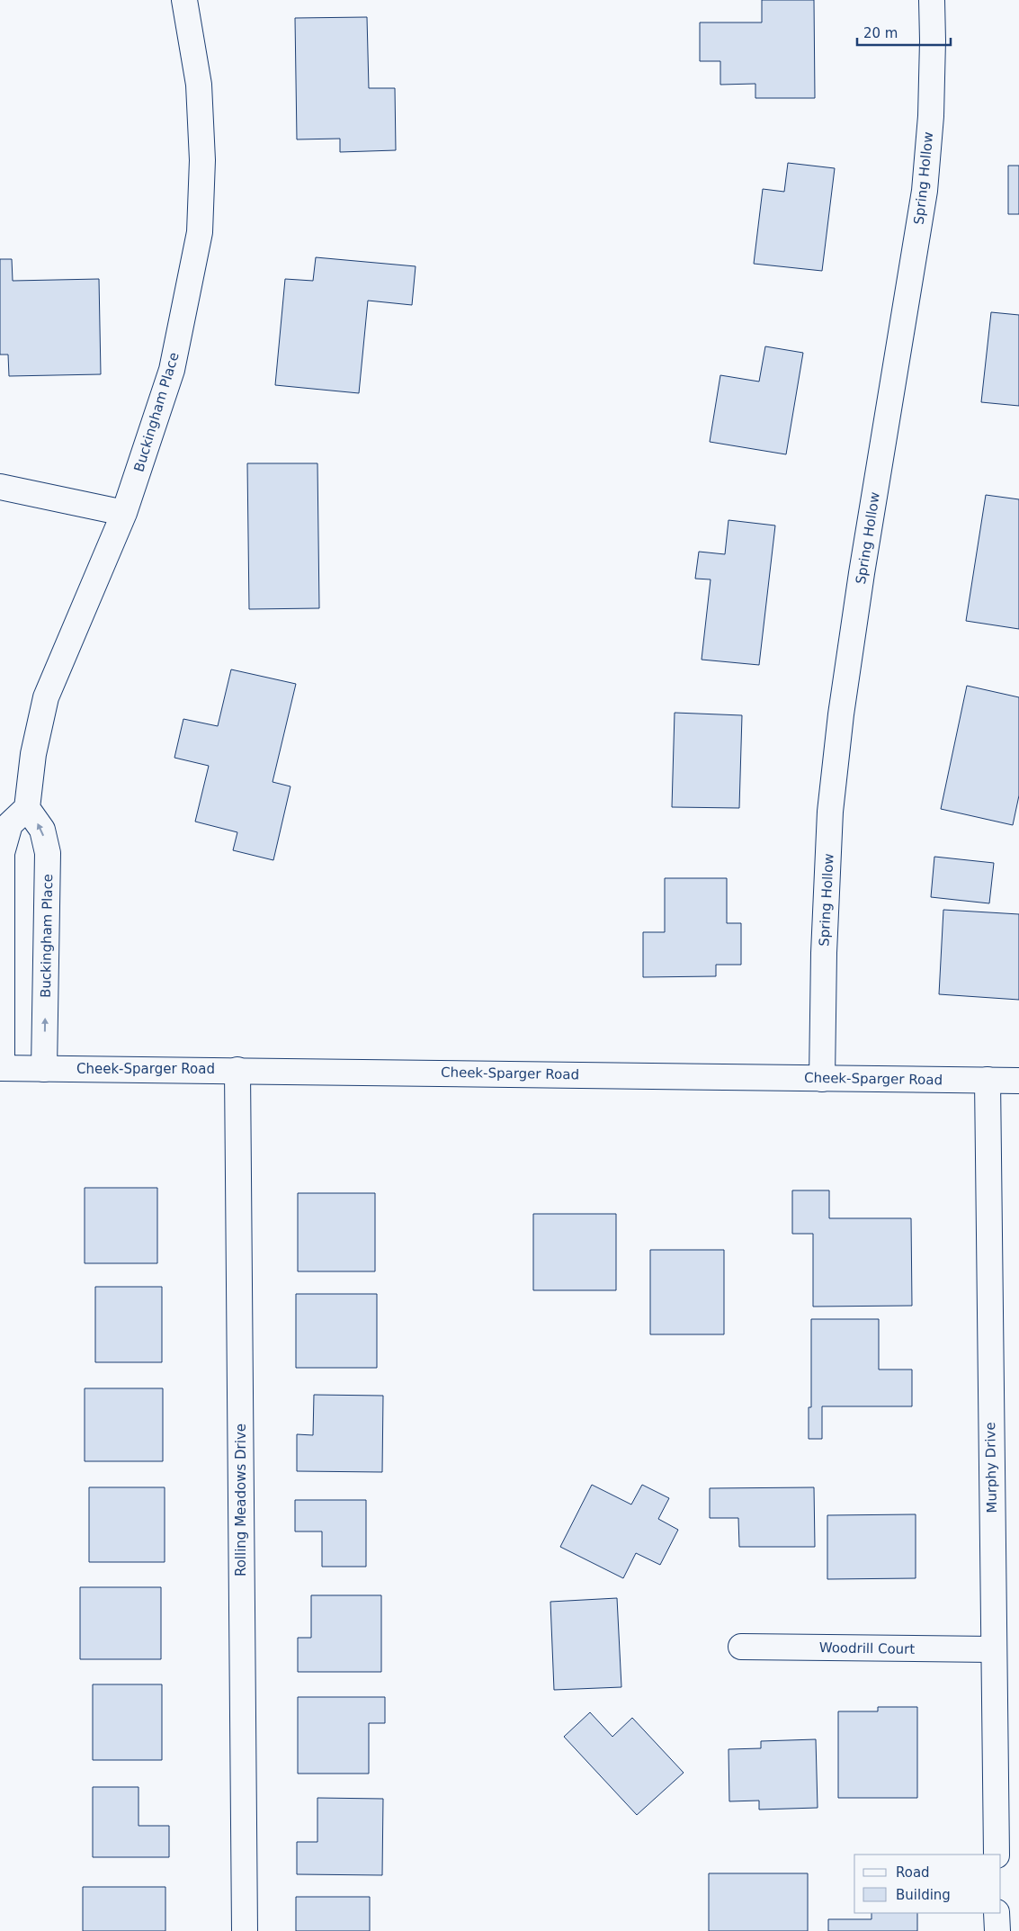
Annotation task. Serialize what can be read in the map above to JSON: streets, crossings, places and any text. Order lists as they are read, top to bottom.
{
  "streets": {
    "street": [
      "Spring Hollow",
      "Buckingham Place",
      "Cheek-Sparger Road",
      "Murphy Drive",
      "Rolling Meadows Drive",
      "Woodrill Court"
    ]
  },
  "crossings": [
    ["Spring Hollow", "Cheek-Sparger Road"],
    ["Buckingham Place", "Cheek-Sparger Road"],
    ["Cheek-Sparger Road", "Murphy Drive"],
    ["Cheek-Sparger Road", "Rolling Meadows Drive"],
    ["Murphy Drive", "Woodrill Court"]
  ],
  "legend": ["Road", "Building"],
  "scale_bar": "20 m"
}
